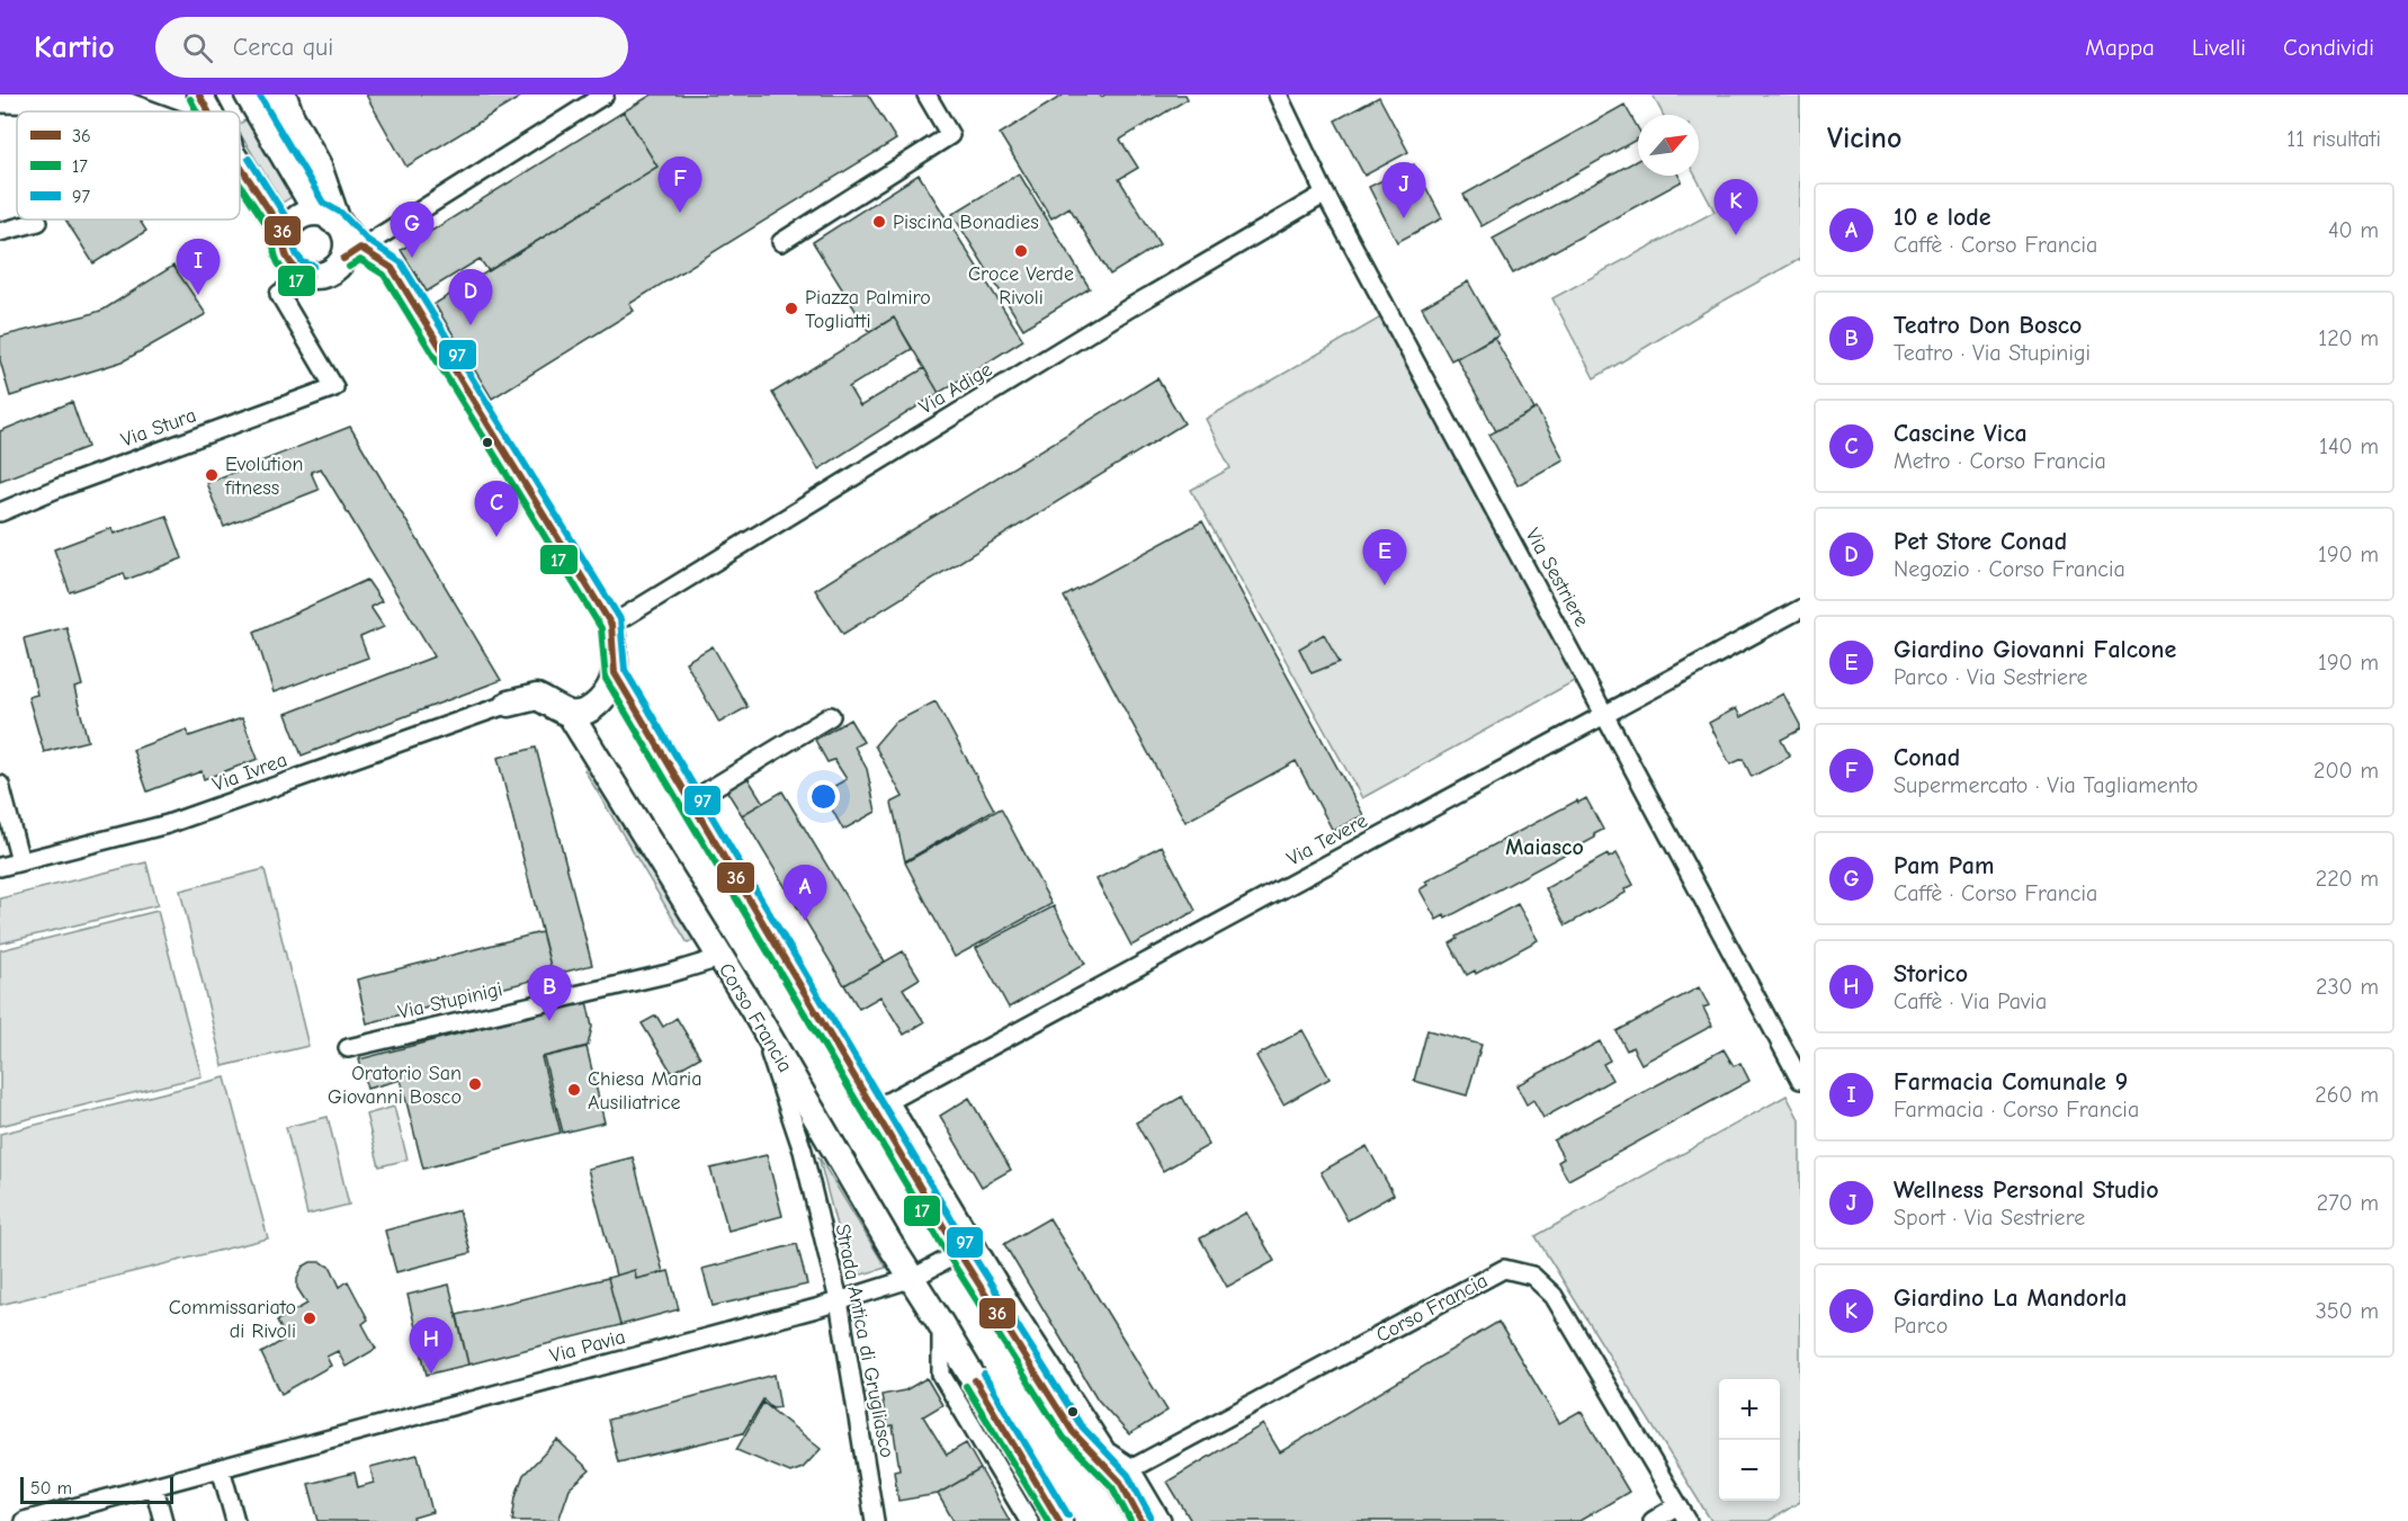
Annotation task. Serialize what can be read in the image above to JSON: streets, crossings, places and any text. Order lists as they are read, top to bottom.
{
  "streets": {
    "main road": ["Corso Francia"],
    "street": [
      "Via Adige",
      "Via Stura",
      "Via Sestriere",
      "Via Ivrea",
      "Via Tevere",
      "Via Stupinigi",
      "Strada Antica di Grugliasco",
      "Via Pavia"
    ]
  },
  "crossings": [
    ["Via Adige", "Via Sestriere"],
    ["Via Sestriere", "Via Tevere"],
    ["Via Stupinigi", "Corso Francia"],
    ["Corso Francia", "Strada Antica di Grugliasco"],
    ["Corso Francia", "Via Pavia"],
    ["Strada Antica di Grugliasco", "Via Pavia"]
  ],
  "districts": ["Maiasco"],
  "places": [
    "Piscina Bonadies",
    "Croce Verde Rivoli",
    "Piazza Palmiro Togliatti",
    "Evolution fitness",
    "Oratorio San Giovanni Bosco",
    "Chiesa Maria Ausiliatrice",
    "Commissariato di Rivoli"
  ],
  "lines": ["transit line 36", "transit line 97", "transit line 17"],
  "legend": ["36", "17", "97"],
  "scale_bar": "50 m",
  "north": "top right",
  "page": {
    "header": "Kartio",
    "search": "Cerca qui",
    "nav": ["Mappa", "Livelli", "Condividi"],
    "heading": ["Vicino", "11 risultati"],
    "pins": [
      "F",
      "J",
      "K",
      "G",
      "I",
      "D",
      "C",
      "E",
      "A",
      "B",
      "H"
    ],
    "list": [
      {
        "mark": "A",
        "name": "10 e lode",
        "note": "Caffè · Corso Francia",
        "value": "40 m"
      },
      {
        "mark": "B",
        "name": "Teatro Don Bosco",
        "note": "Teatro · Via Stupinigi",
        "value": "120 m"
      },
      {
        "mark": "C",
        "name": "Cascine Vica",
        "note": "Metro · Corso Francia",
        "value": "140 m"
      },
      {
        "mark": "D",
        "name": "Pet Store Conad",
        "note": "Negozio · Corso Francia",
        "value": "190 m"
      },
      {
        "mark": "E",
        "name": "Giardino Giovanni Falcone",
        "note": "Parco · Via Sestriere",
        "value": "190 m"
      },
      {
        "mark": "F",
        "name": "Conad",
        "note": "Supermercato · Via Tagliamento",
        "value": "200 m"
      },
      {
        "mark": "G",
        "name": "Pam Pam",
        "note": "Caffè · Corso Francia",
        "value": "220 m"
      },
      {
        "mark": "H",
        "name": "Storico",
        "note": "Caffè · Via Pavia",
        "value": "230 m"
      },
      {
        "mark": "I",
        "name": "Farmacia Comunale 9",
        "note": "Farmacia · Corso Francia",
        "value": "260 m"
      },
      {
        "mark": "J",
        "name": "Wellness Personal Studio",
        "note": "Sport · Via Sestriere",
        "value": "270 m"
      },
      {
        "mark": "K",
        "name": "Giardino La Mandorla",
        "note": "Parco",
        "value": "350 m"
      }
    ],
    "map_buttons": ["+", "−"],
    "scale": "50 m"
  }
}
